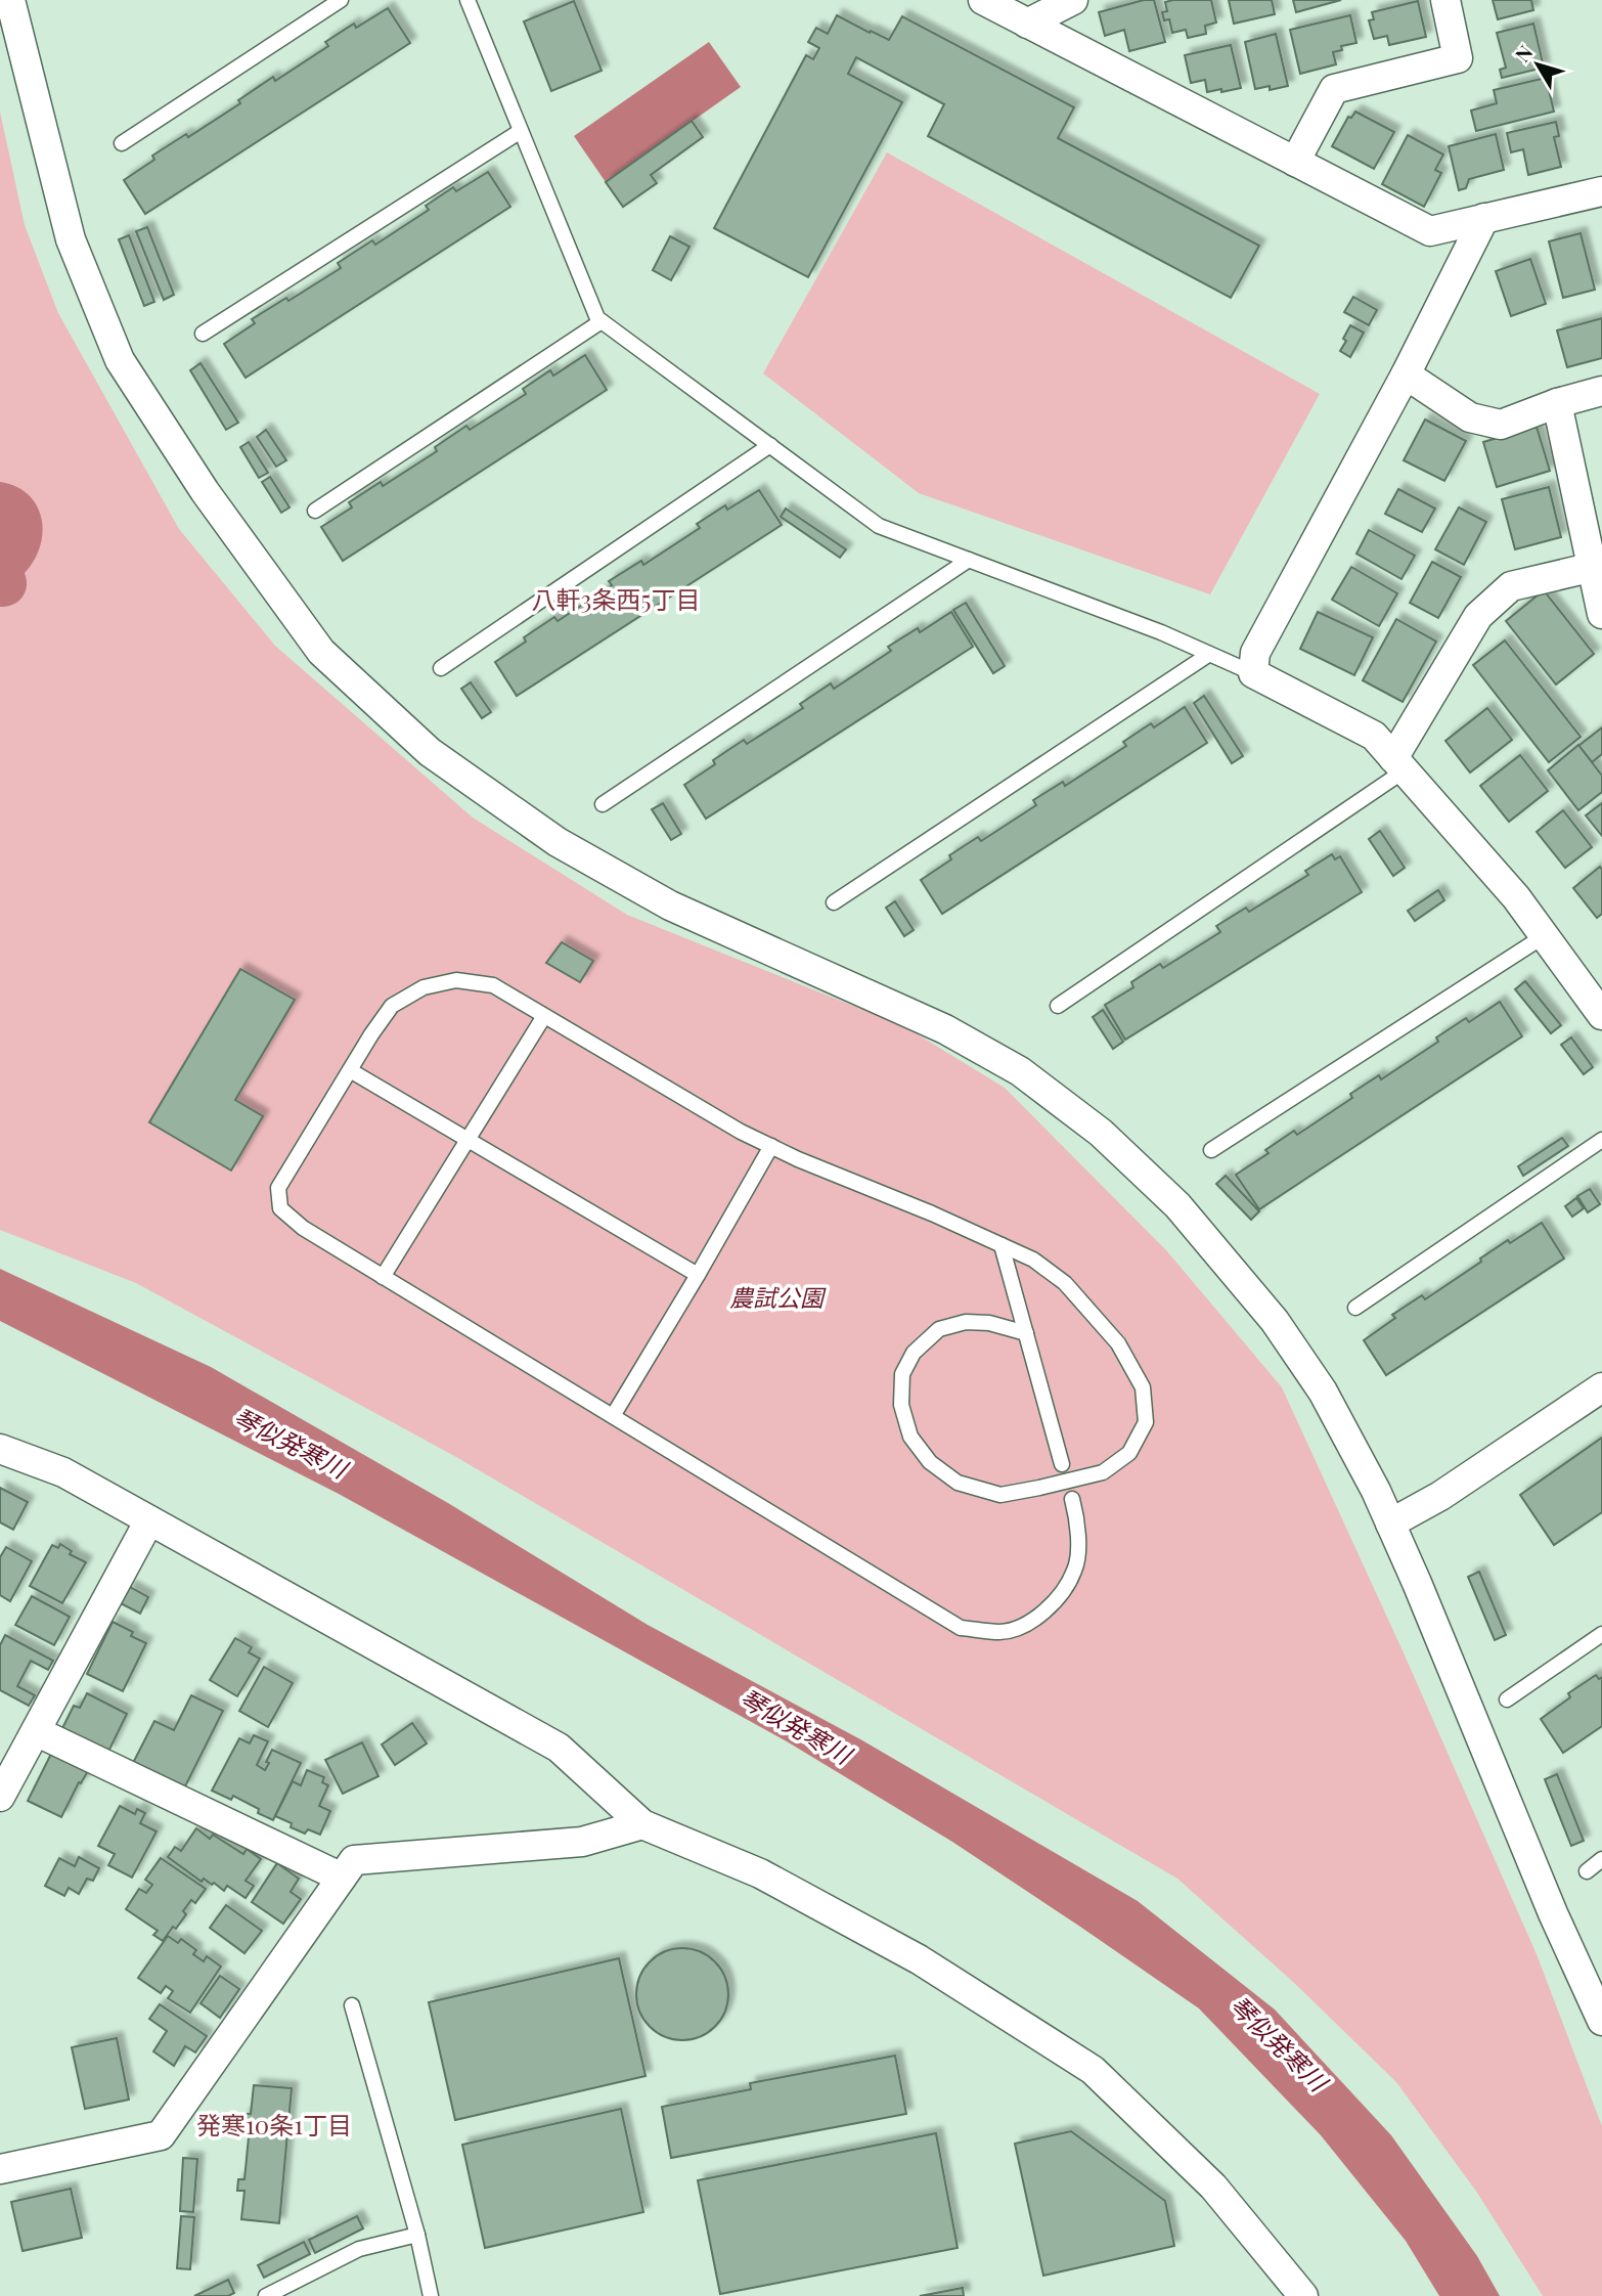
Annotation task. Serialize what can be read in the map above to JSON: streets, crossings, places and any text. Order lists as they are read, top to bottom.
{
  "districts": ["八軒3条西5丁目", "発寒10条1丁目"],
  "water": ["琴似発寒川"],
  "parks": ["農試公園"],
  "north": "top left"
}
